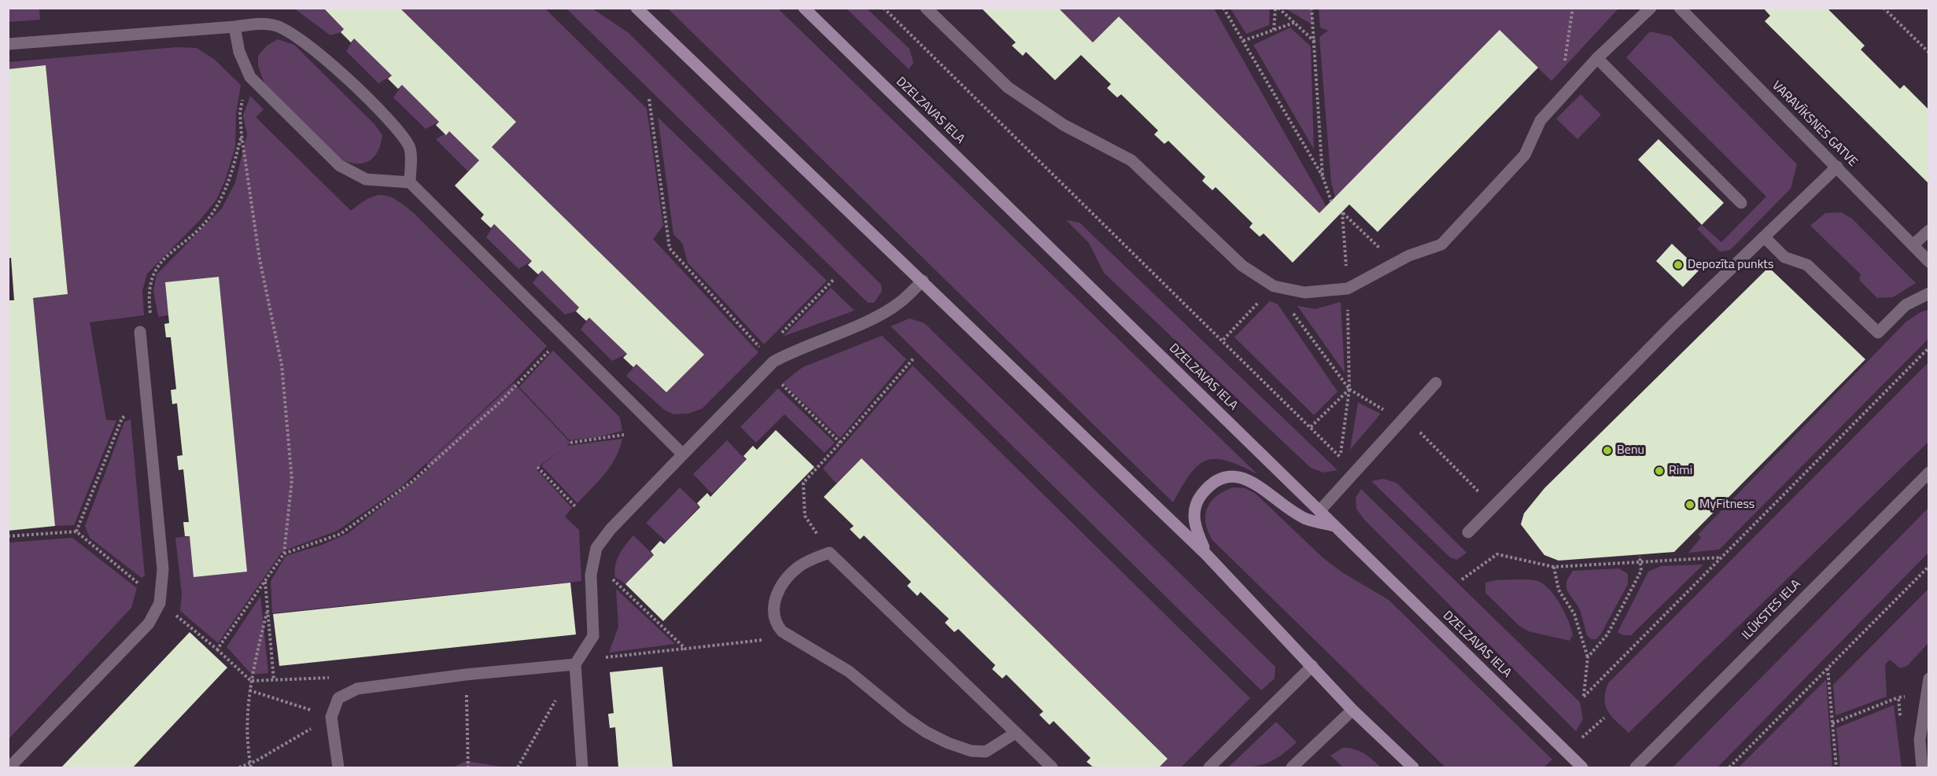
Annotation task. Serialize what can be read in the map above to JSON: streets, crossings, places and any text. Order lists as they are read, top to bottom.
{
  "streets": {
    "main road": ["DZELZAVAS IELA"],
    "street": ["VARAVĪKSNES GATVE", "ILŪKSTES IELA"]
  },
  "places": [
    "Depozīta punkts",
    "Benu",
    "Rimi",
    "MyFitness"
  ]
}
